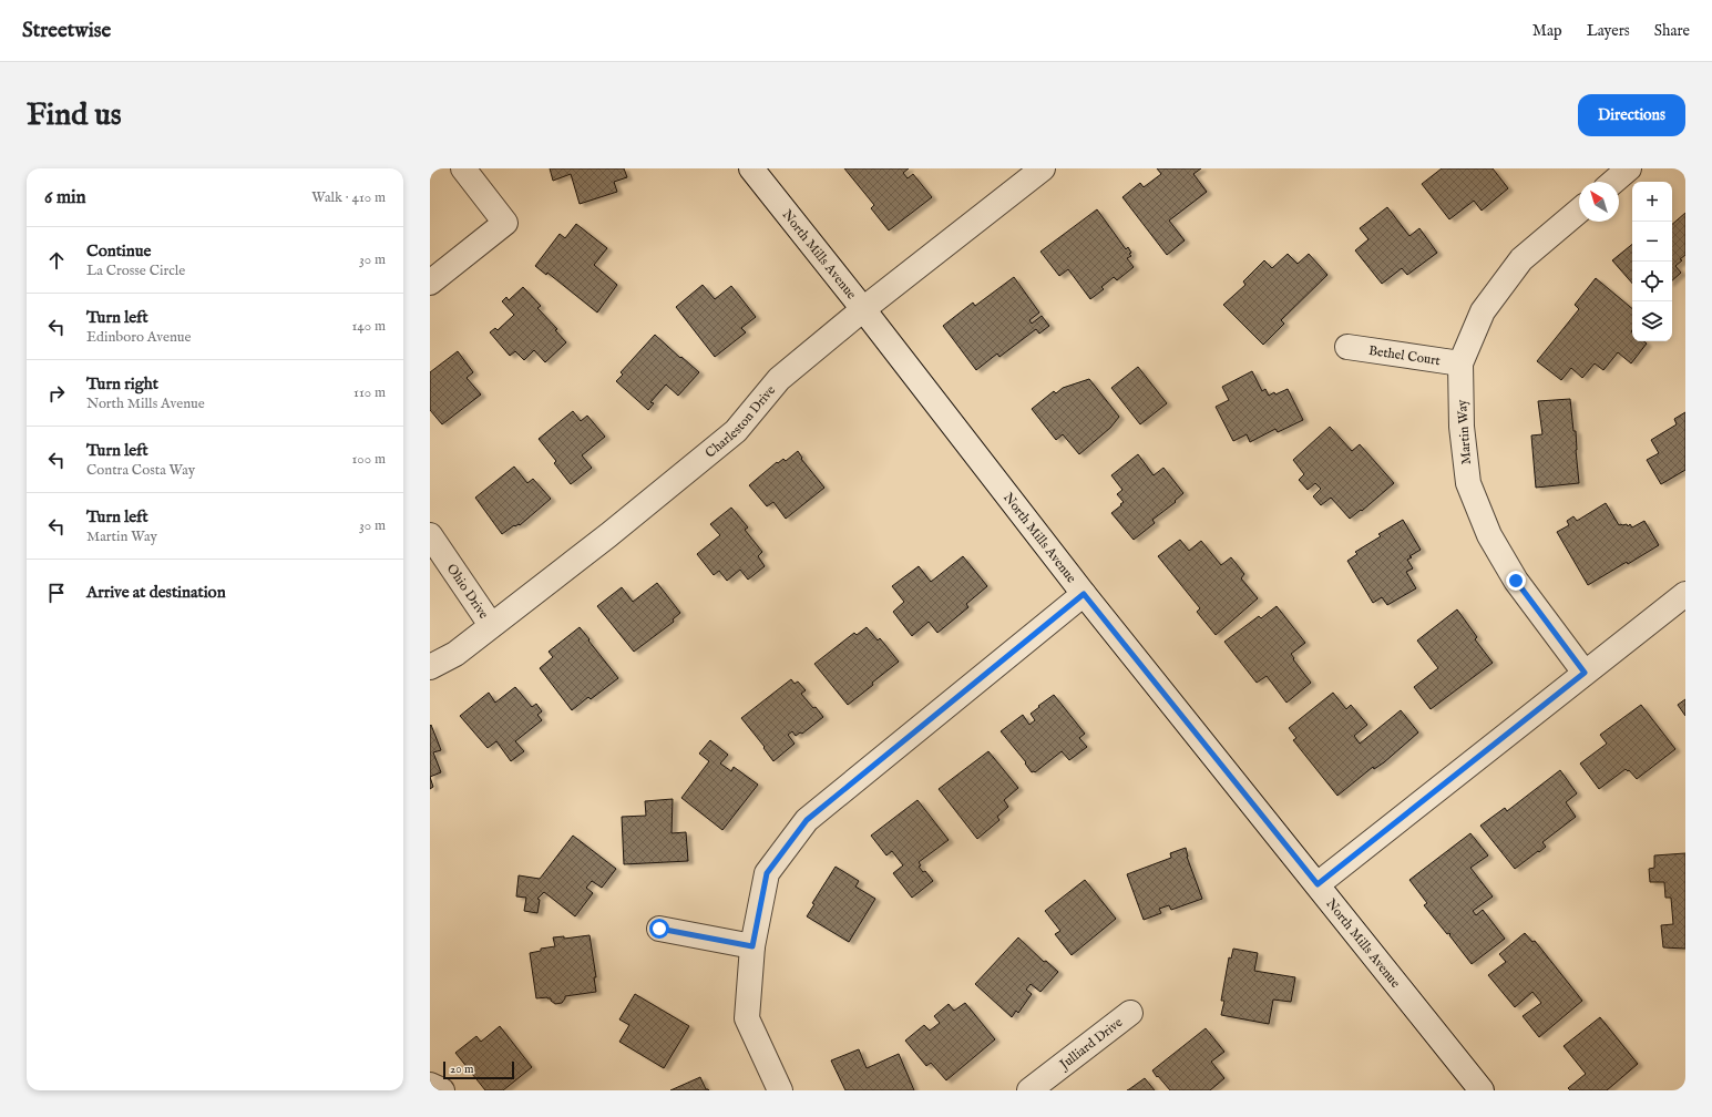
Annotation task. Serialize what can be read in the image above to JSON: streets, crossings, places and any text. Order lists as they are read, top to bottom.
{
  "streets": {
    "street": [
      "North Mills Avenue",
      "Bethel Court",
      "Charleston Drive",
      "Martin Way",
      "Ohio Drive",
      "Julliard Drive"
    ]
  },
  "crossings": [
    ["North Mills Avenue", "Charleston Drive"],
    ["Bethel Court", "Martin Way"],
    ["Charleston Drive", "Ohio Drive"]
  ],
  "scale_bar": "20 m",
  "north": "top left",
  "page": {
    "header": "Streetwise",
    "nav": ["Map", "Layers", "Share"],
    "buttons": "Directions",
    "title": "Find us",
    "heading": ["6 min", "Walk · 410 m"],
    "map_buttons": ["+", "−"],
    "list": [
      ["Continue", "La Crosse Circle", "30 m"],
      ["Turn left", "Edinboro Avenue", "140 m"],
      ["Turn right", "North Mills Avenue", "110 m"],
      ["Turn left", "Contra Costa Way", "100 m"],
      ["Turn left", "Martin Way", "30 m"],
      "Arrive at destination"
    ],
    "scale": "20 m"
  }
}
